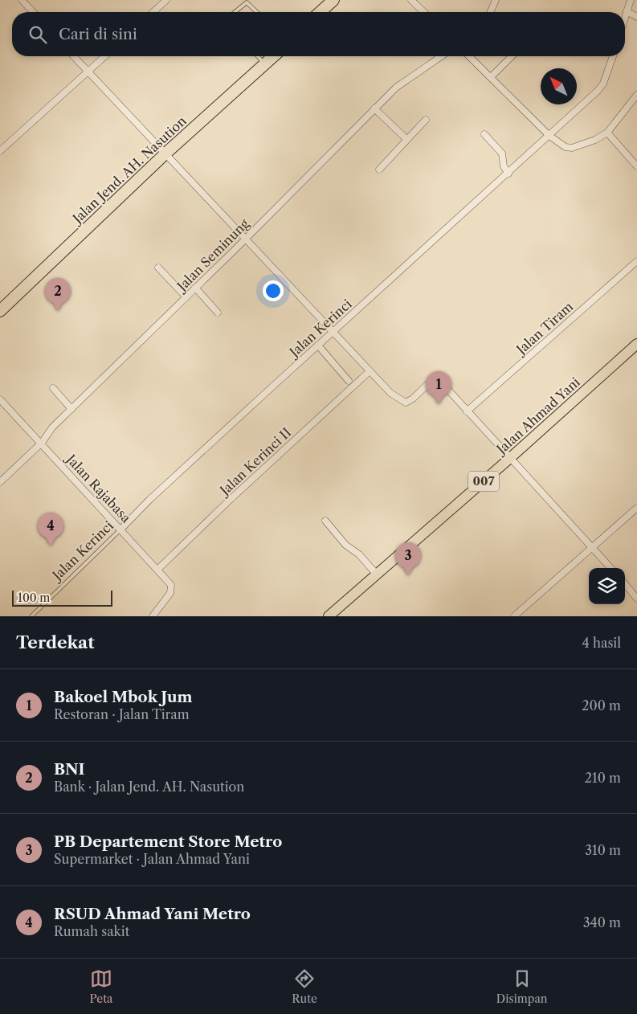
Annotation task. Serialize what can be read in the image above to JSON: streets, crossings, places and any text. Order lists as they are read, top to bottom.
{
  "streets": {
    "highway": ["Jalan Jend. AH. Nasution"],
    "main road": ["Jalan Ahmad Yani", "007"],
    "street": [
      "Jalan Seminung",
      "Jalan Kerinci",
      "Jalan Tiram",
      "Jalan Kerinci II",
      "Jalan Rajabasa"
    ]
  },
  "crossings": [
    ["Jalan Seminung", "Jalan Rajabasa"],
    ["Jalan Kerinci", "Jalan Rajabasa"],
    ["Jalan Kerinci II", "Jalan Rajabasa"]
  ],
  "scale_bar": "100 m",
  "north": "top left",
  "page": {
    "search": "Cari di sini",
    "pins": [
      "2",
      "1",
      "4",
      "3"
    ],
    "scale": "100 m",
    "heading": ["Terdekat", "4 hasil"],
    "list": [
      {
        "mark": "1",
        "name": "Bakoel Mbok Jum",
        "note": "Restoran · Jalan Tiram",
        "value": "200 m"
      },
      {
        "mark": "2",
        "name": "BNI",
        "note": "Bank · Jalan Jend. AH. Nasution",
        "value": "210 m"
      },
      {
        "mark": "3",
        "name": "PB Departement Store Metro",
        "note": "Supermarket · Jalan Ahmad Yani",
        "value": "310 m"
      },
      {
        "mark": "4",
        "name": "RSUD Ahmad Yani Metro",
        "note": "Rumah sakit",
        "value": "340 m"
      }
    ],
    "nav": ["Peta", "Rute", "Disimpan"]
  }
}
